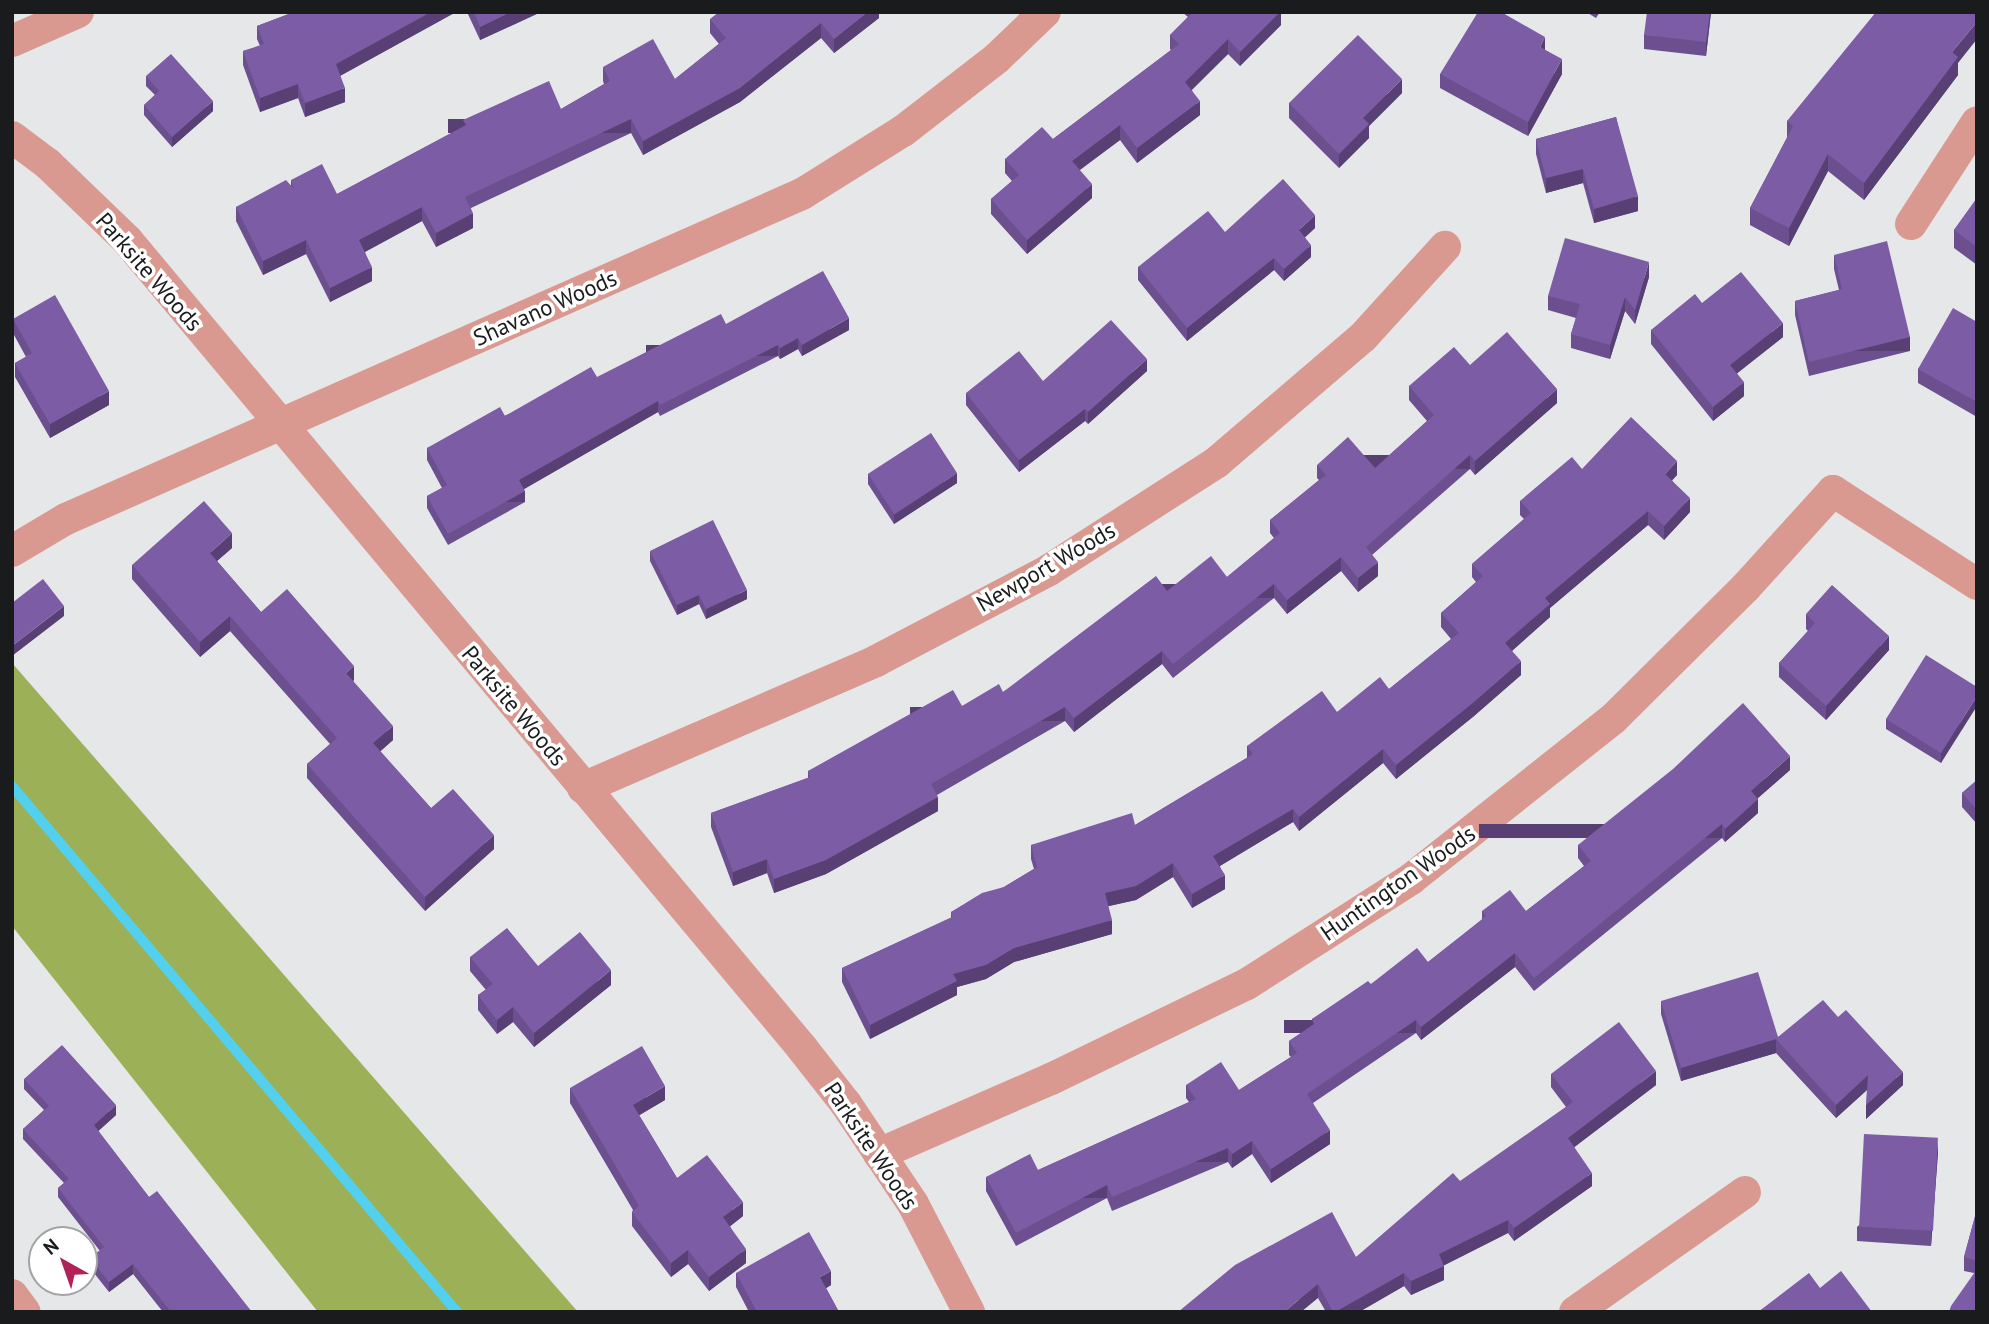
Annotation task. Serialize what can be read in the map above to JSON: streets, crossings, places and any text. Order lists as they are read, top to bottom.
{
  "streets": {
    "street": [
      "Parksite Woods",
      "Shavano Woods",
      "Newport Woods",
      "Huntington Woods"
    ]
  },
  "crossings": [
    ["Parksite Woods", "Shavano Woods"],
    ["Parksite Woods", "Newport Woods"],
    ["Parksite Woods", "Huntington Woods"]
  ],
  "north": "top left"
}
